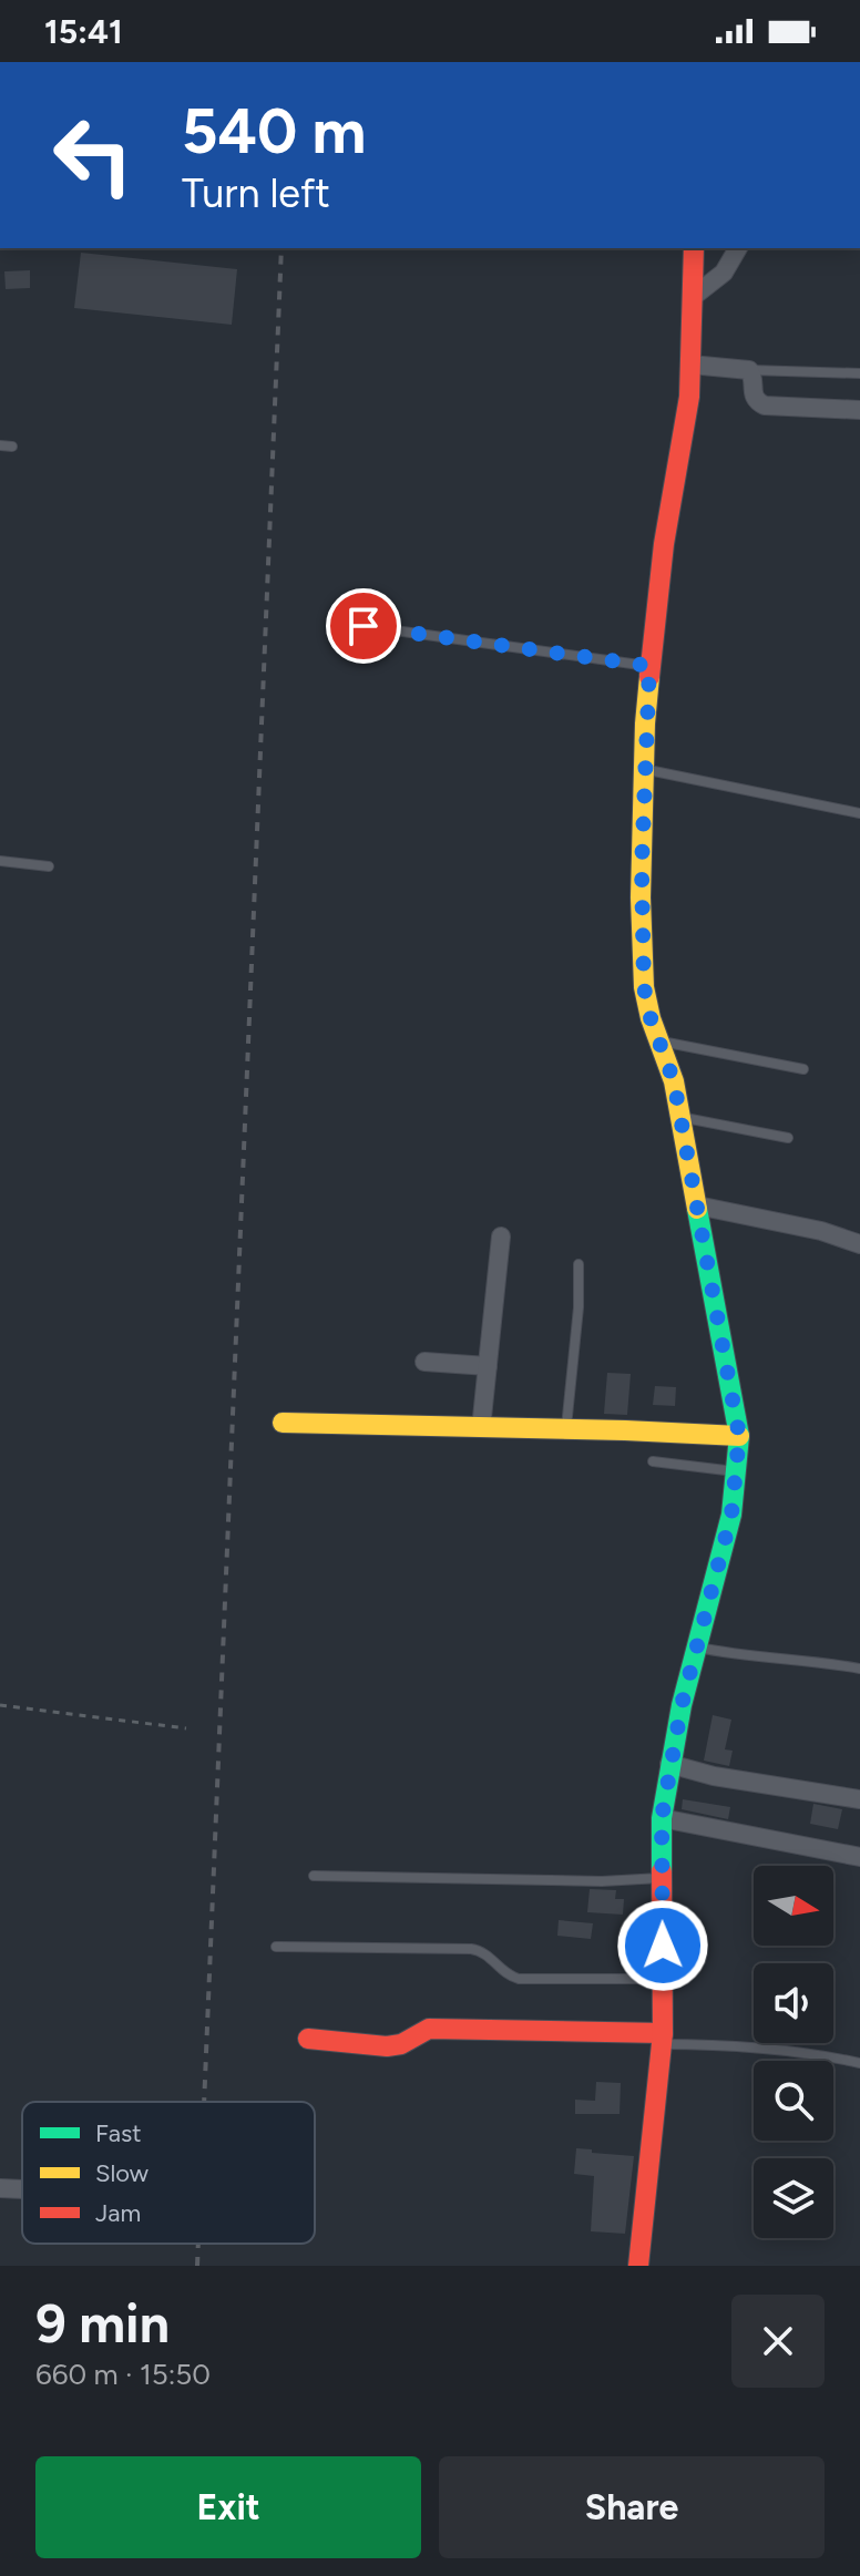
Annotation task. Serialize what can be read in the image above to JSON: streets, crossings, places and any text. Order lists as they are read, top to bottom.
{
  "legend": ["Fast", "Slow", "Jam"],
  "north": "right",
  "page": {
    "status": "15:41",
    "turn": ["540 m", "Turn left"],
    "heading": ["9 min", "660 m · 15:50"],
    "buttons": ["Exit", "Share"]
  }
}
